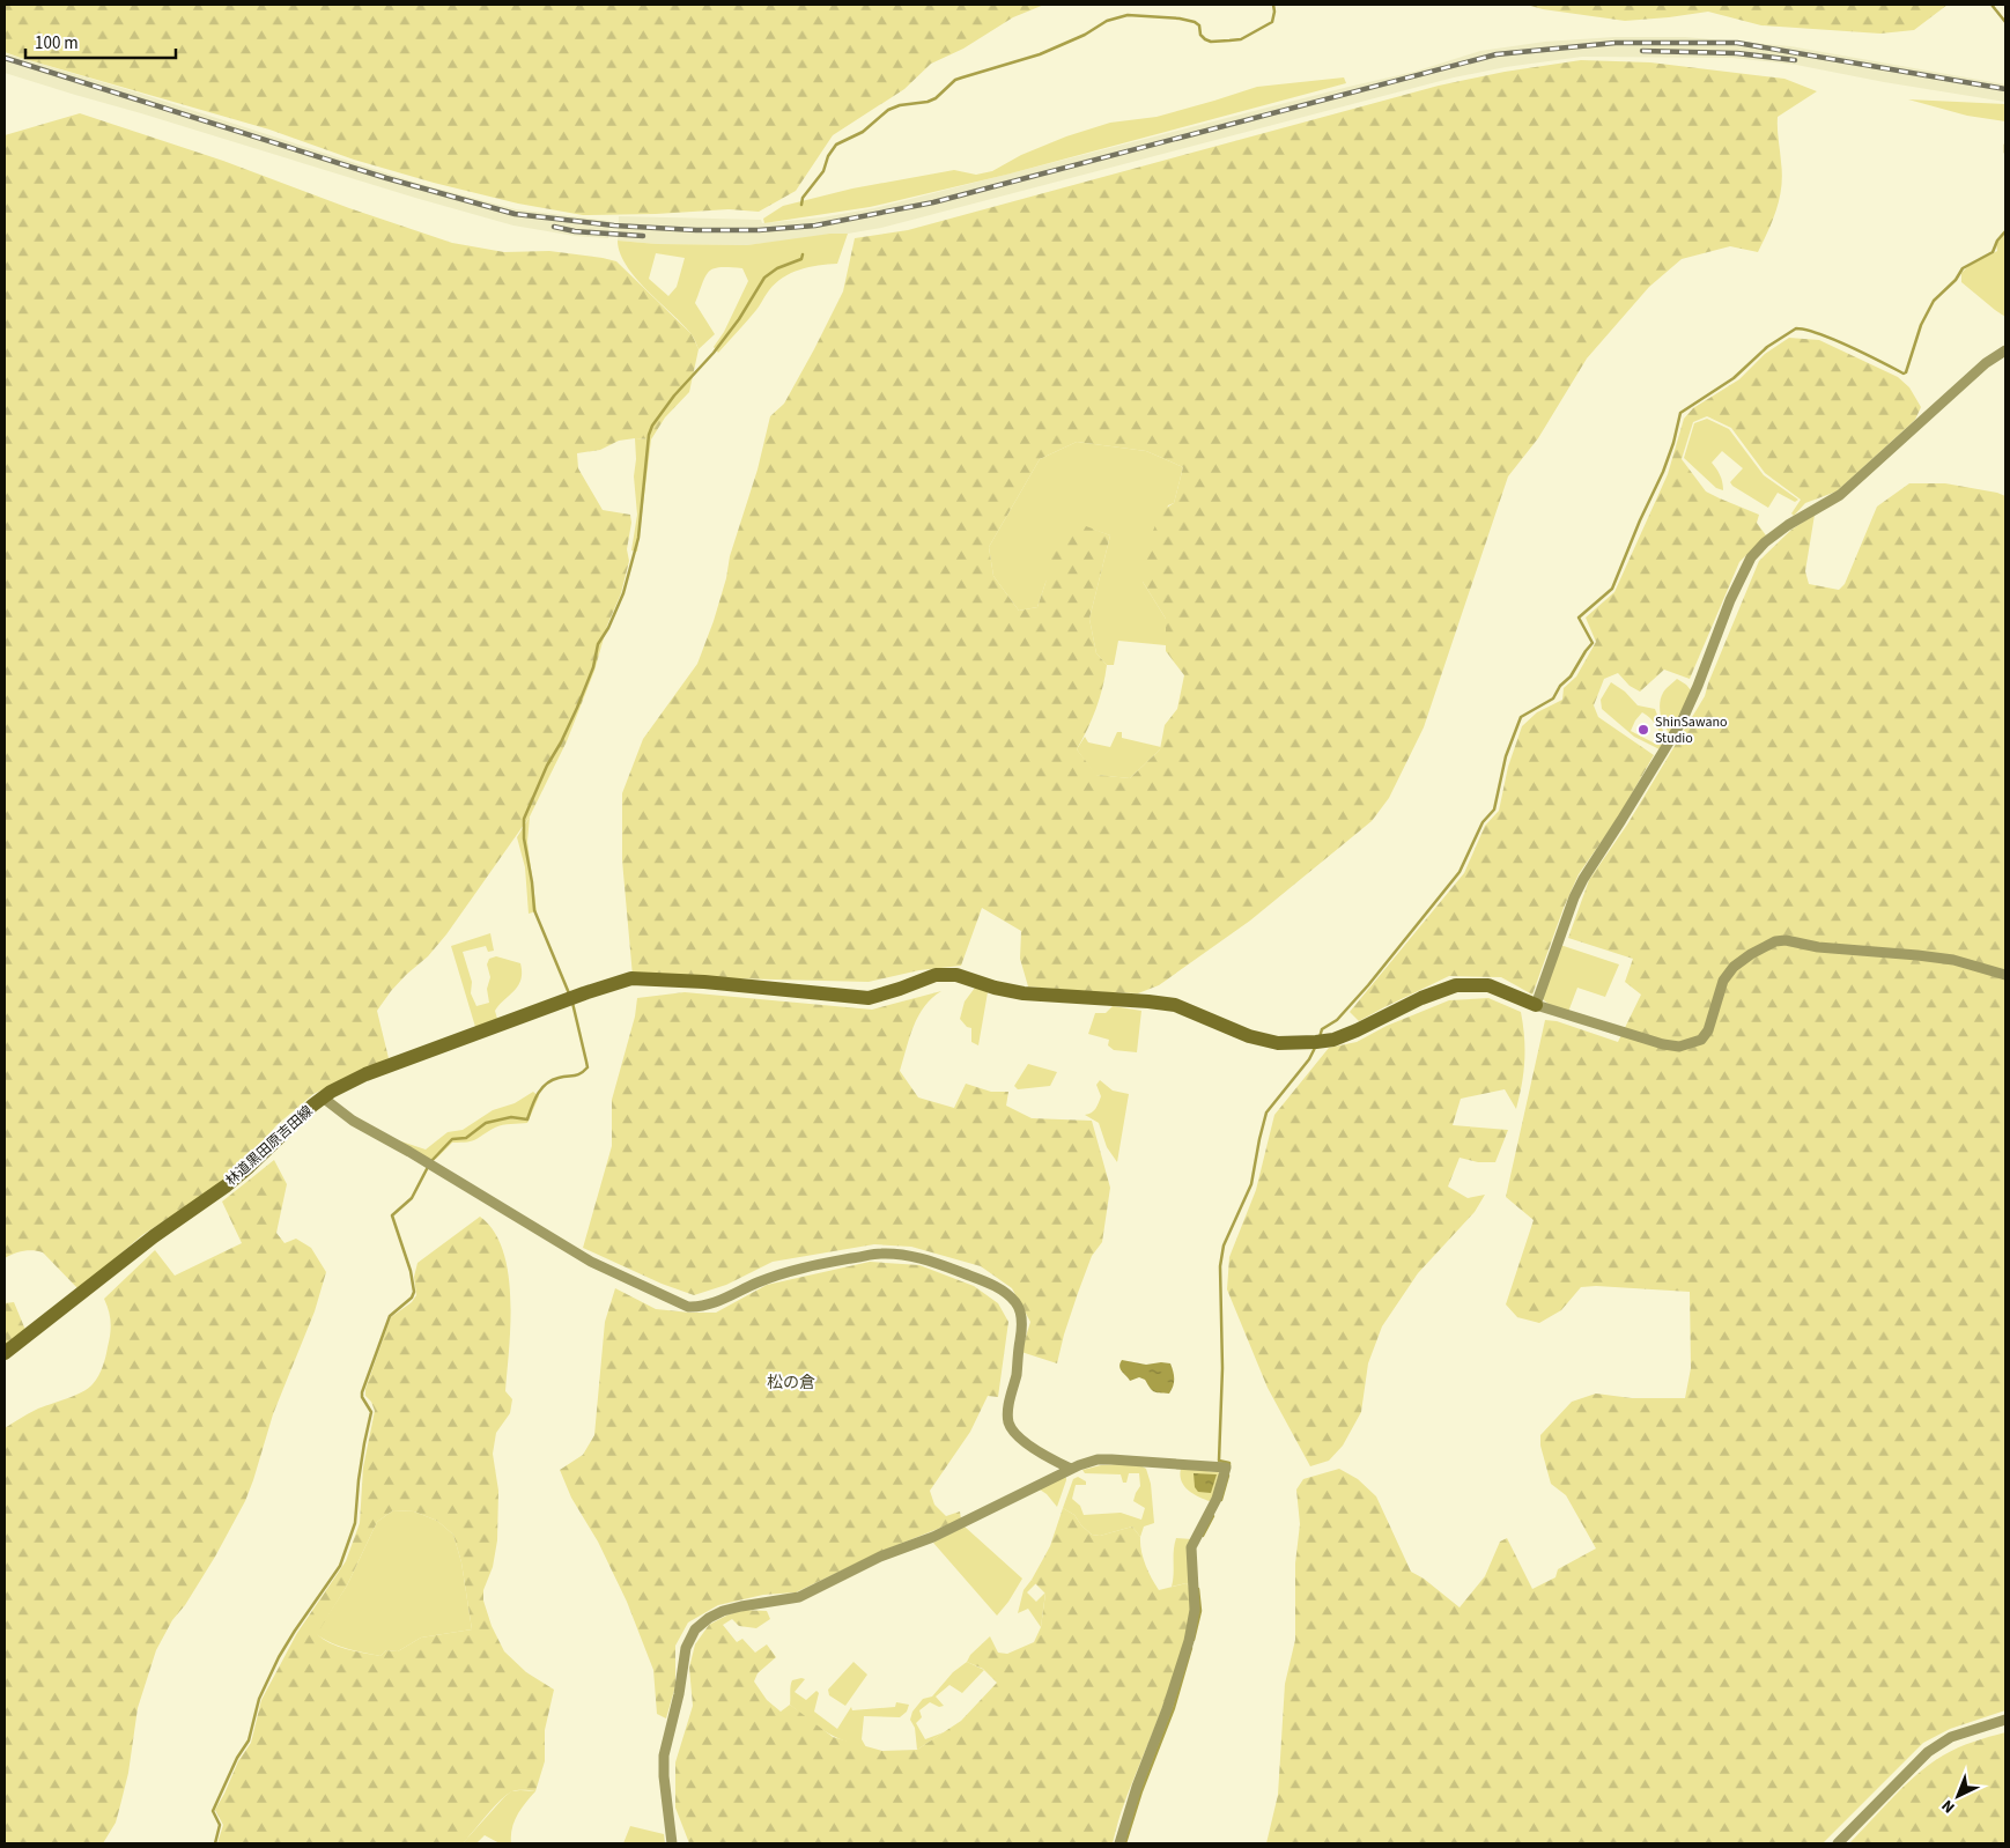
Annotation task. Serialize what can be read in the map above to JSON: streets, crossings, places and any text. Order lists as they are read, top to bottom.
{
  "streets": {
    "street": ["林道黒田原吉田線"]
  },
  "districts": ["松の倉"],
  "places": ["ShinSawano Studio"],
  "scale_bar": "100 m",
  "north": "bottom left"
}
